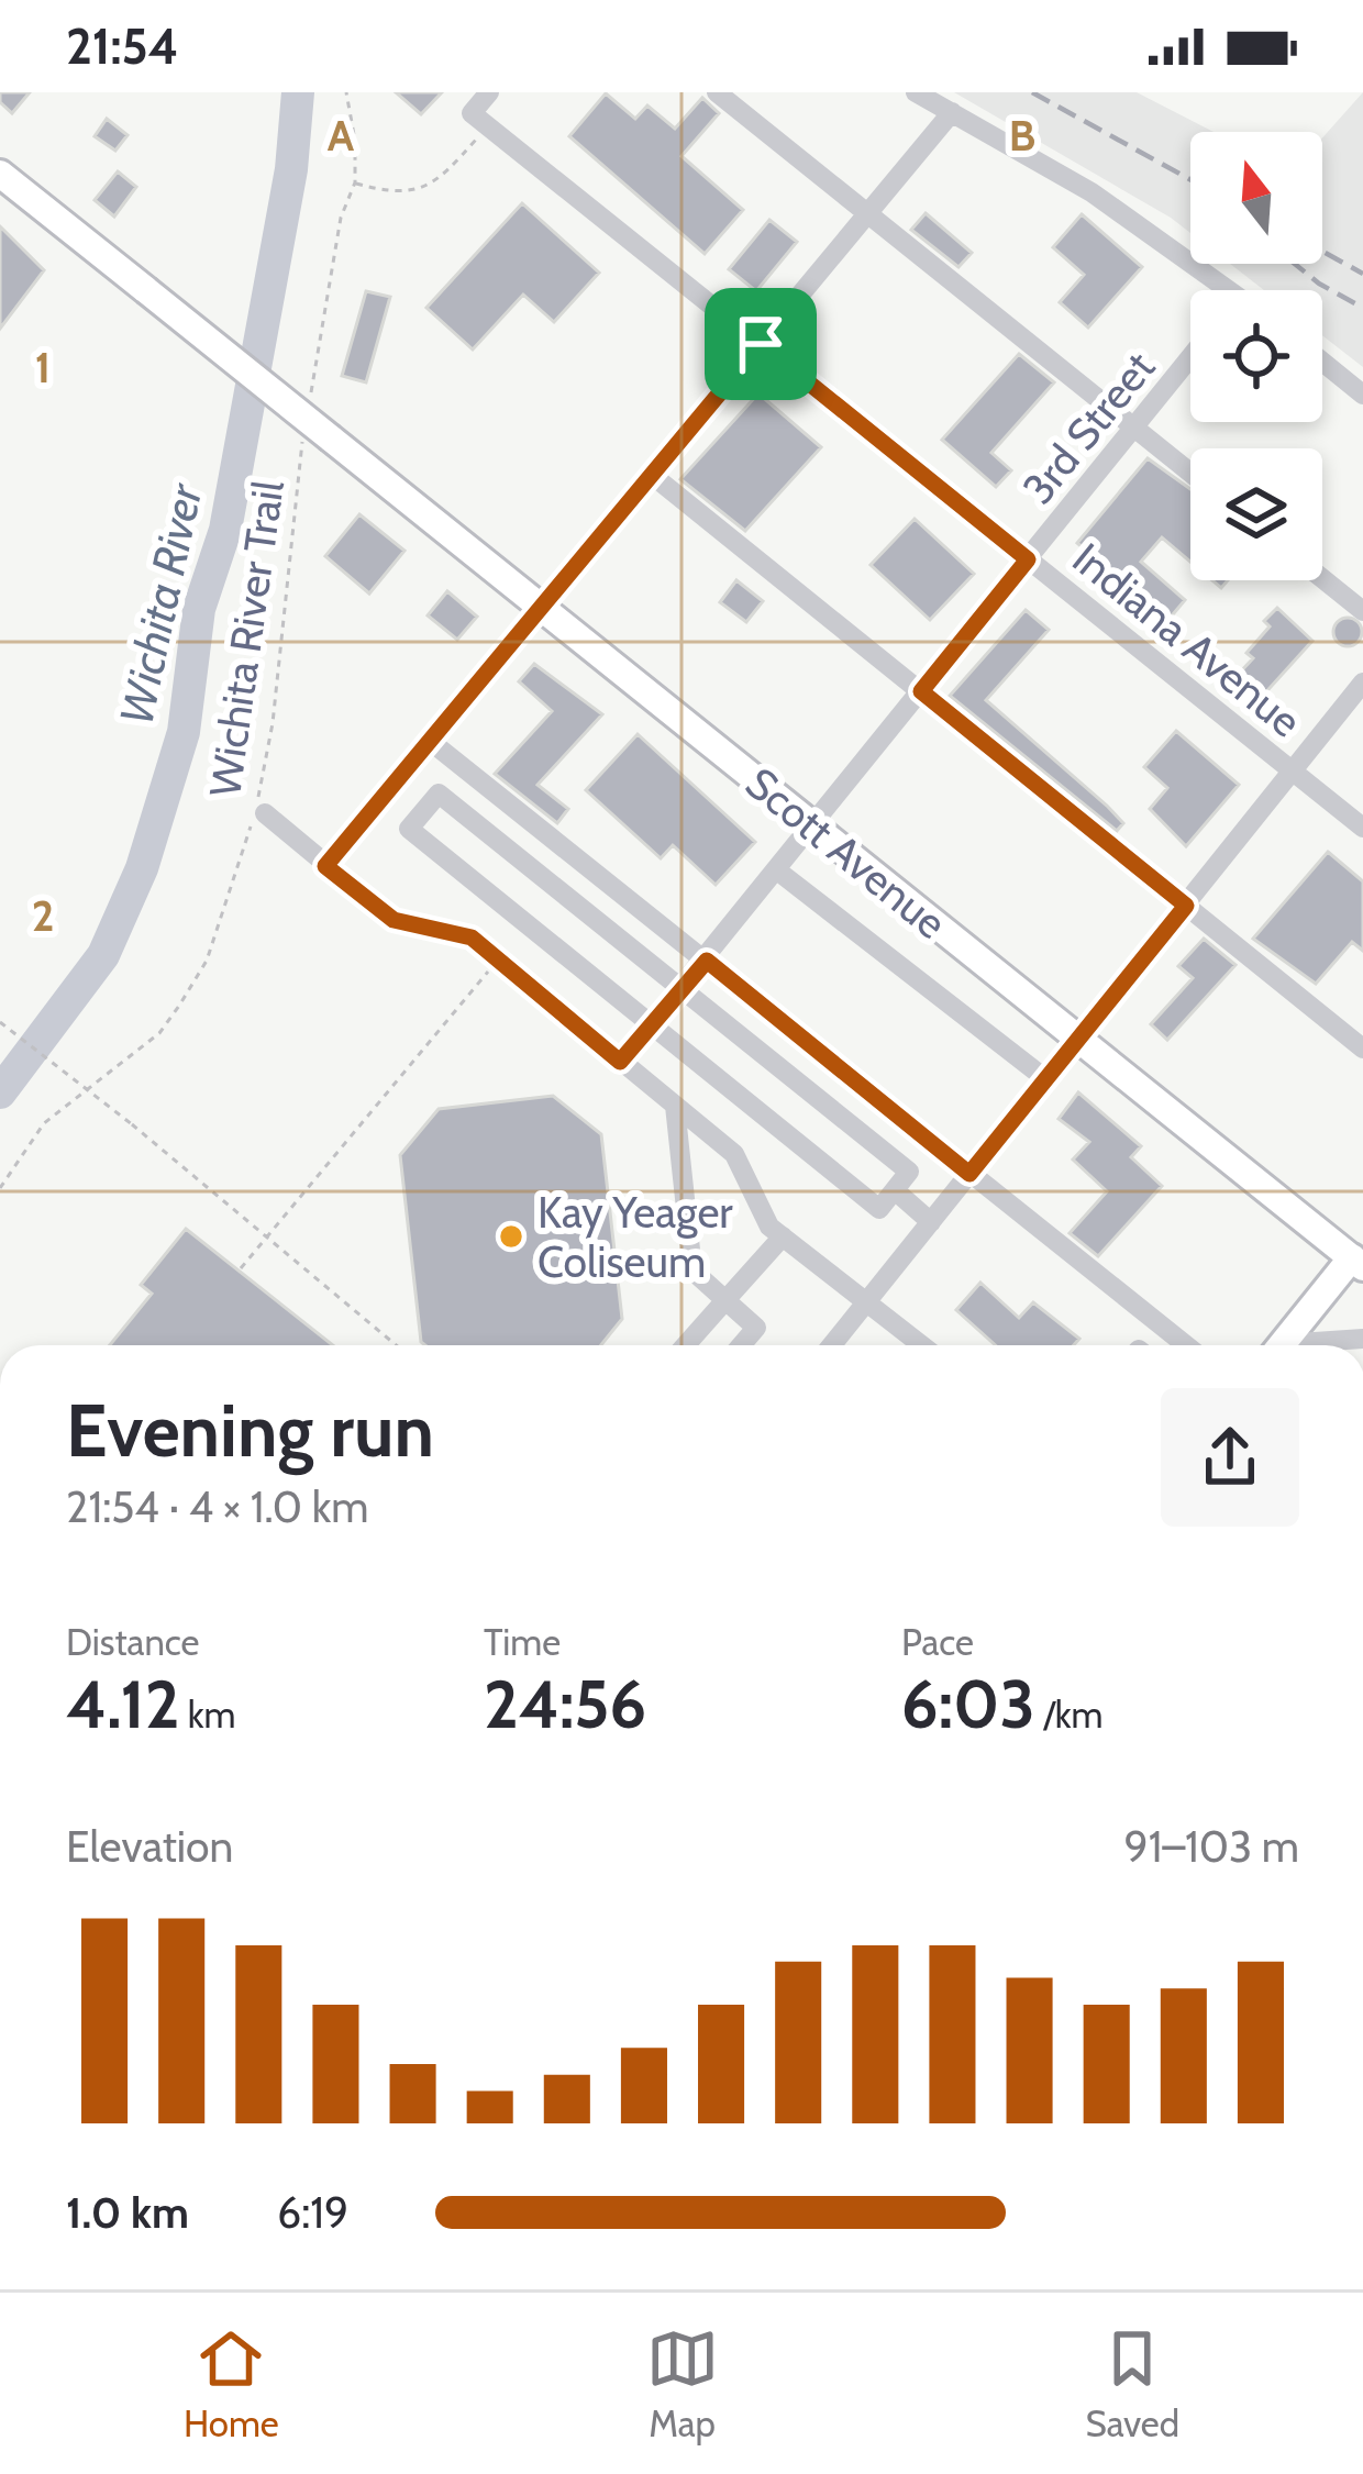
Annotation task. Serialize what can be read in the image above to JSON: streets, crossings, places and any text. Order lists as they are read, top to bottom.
{
  "streets": {
    "main road": ["Scott Avenue"],
    "street": ["3rd Street", "Indiana Avenue"],
    "path": ["Wichita River Trail"]
  },
  "crossings": [
    ["3rd Street", "Indiana Avenue"],
    ["3rd Street", "Scott Avenue"],
    ["Wichita River Trail", "Scott Avenue"]
  ],
  "water": ["Wichita River"],
  "places": ["Kay Yeager Coliseum"],
  "north": "top",
  "page": {
    "status": "21:54",
    "heading": ["Evening run", "21:54 · 4 × 1.0 km"],
    "stats": [
      ["Distance", "4.12 km"],
      ["Time", "24:56"],
      ["Pace", "6:03 /km"]
    ],
    "chart": ["Elevation", "91–103 m"],
    "list": [
      {
        "name": "1.0 km",
        "note": "6:19"
      }
    ],
    "tabs": ["Home", "Map", "Saved"]
  },
  "grid": {
    "columns": ["A", "B"],
    "rows": ["1", "2"]
  }
}
